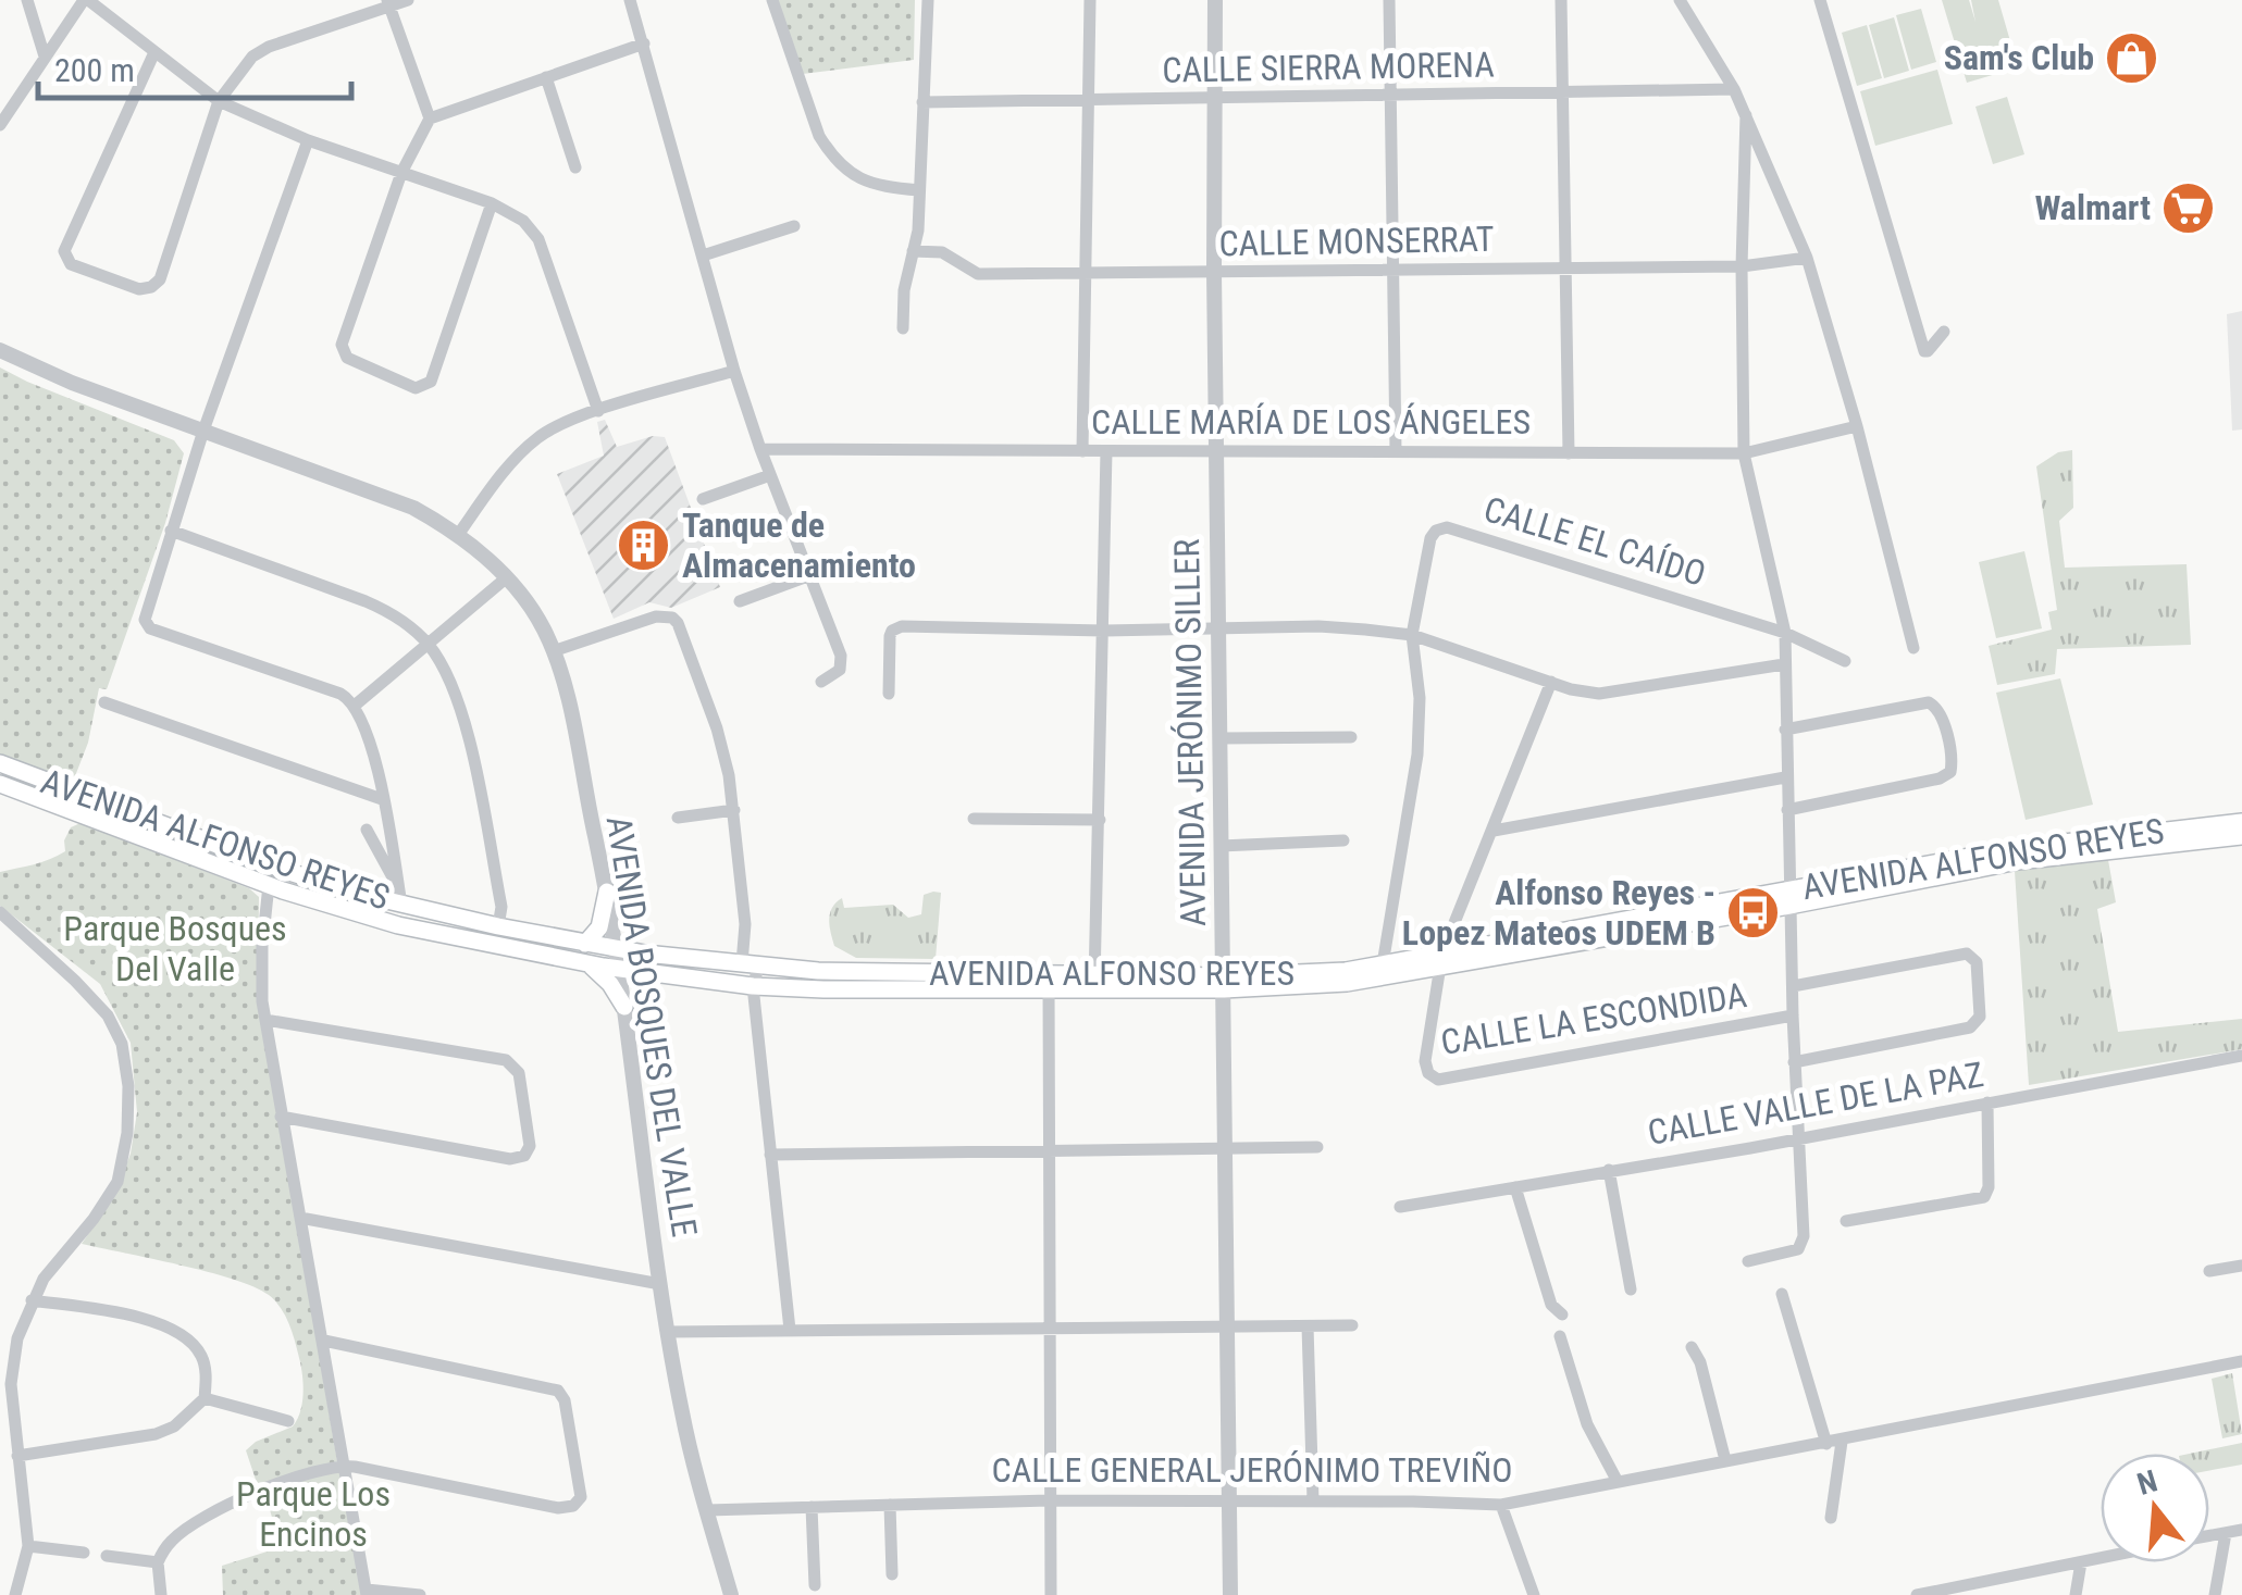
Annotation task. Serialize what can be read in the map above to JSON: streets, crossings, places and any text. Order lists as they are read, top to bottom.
{
  "streets": {
    "main road": ["AVENIDA ALFONSO REYES"],
    "street": [
      "CALLE SIERRA MORENA",
      "CALLE MONSERRAT",
      "CALLE MARÍA DE LOS ÁNGELES",
      "CALLE EL CAÍDO",
      "AVENIDA JERÓNIMO SILLER",
      "CALLE LA ESCONDIDA",
      "AVENIDA BOSQUES DEL VALLE",
      "CALLE VALLE DE LA PAZ",
      "CALLE GENERAL JERÓNIMO TREVIÑO"
    ]
  },
  "crossings": [
    ["CALLE SIERRA MORENA", "AVENIDA JERÓNIMO SILLER"],
    ["CALLE MONSERRAT", "AVENIDA JERÓNIMO SILLER"],
    ["CALLE MARÍA DE LOS ÁNGELES", "AVENIDA JERÓNIMO SILLER"],
    ["CALLE EL CAÍDO", "AVENIDA ALFONSO REYES"],
    ["AVENIDA JERÓNIMO SILLER", "AVENIDA ALFONSO REYES"],
    ["AVENIDA JERÓNIMO SILLER", "CALLE GENERAL JERÓNIMO TREVIÑO"],
    ["AVENIDA ALFONSO REYES", "CALLE LA ESCONDIDA"],
    ["AVENIDA ALFONSO REYES", "AVENIDA BOSQUES DEL VALLE"],
    ["AVENIDA BOSQUES DEL VALLE", "CALLE GENERAL JERÓNIMO TREVIÑO"]
  ],
  "parks": ["Parque Bosques Del Valle", "Parque Los Encinos"],
  "places": {
    "shop": ["Sam's Club"],
    "supermarket": ["Walmart"],
    "building": ["Tanque de Almacenamiento"],
    "bus stop": ["Alfonso Reyes - Lopez Mateos UDEM B"]
  },
  "scale_bar": "200 m",
  "north": "top"
}
